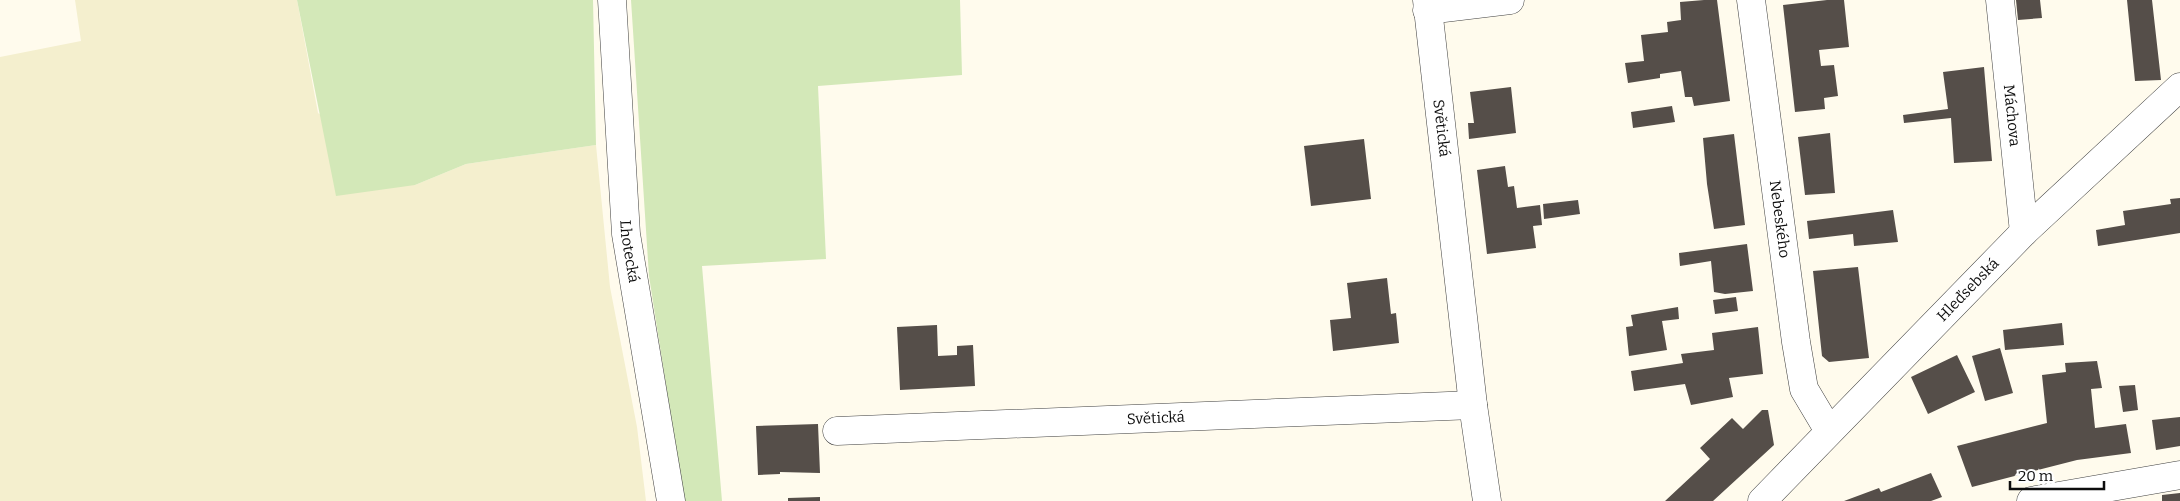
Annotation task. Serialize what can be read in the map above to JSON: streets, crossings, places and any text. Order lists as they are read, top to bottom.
{
  "streets": {
    "street": [
      "Máchova",
      "Světická",
      "Nebeského",
      "Lhotecká",
      "Hleďsebská"
    ]
  },
  "crossings": [
    ["Máchova", "Hleďsebská"],
    ["Nebeského", "Hleďsebská"]
  ],
  "scale_bar": "20 m"
}
